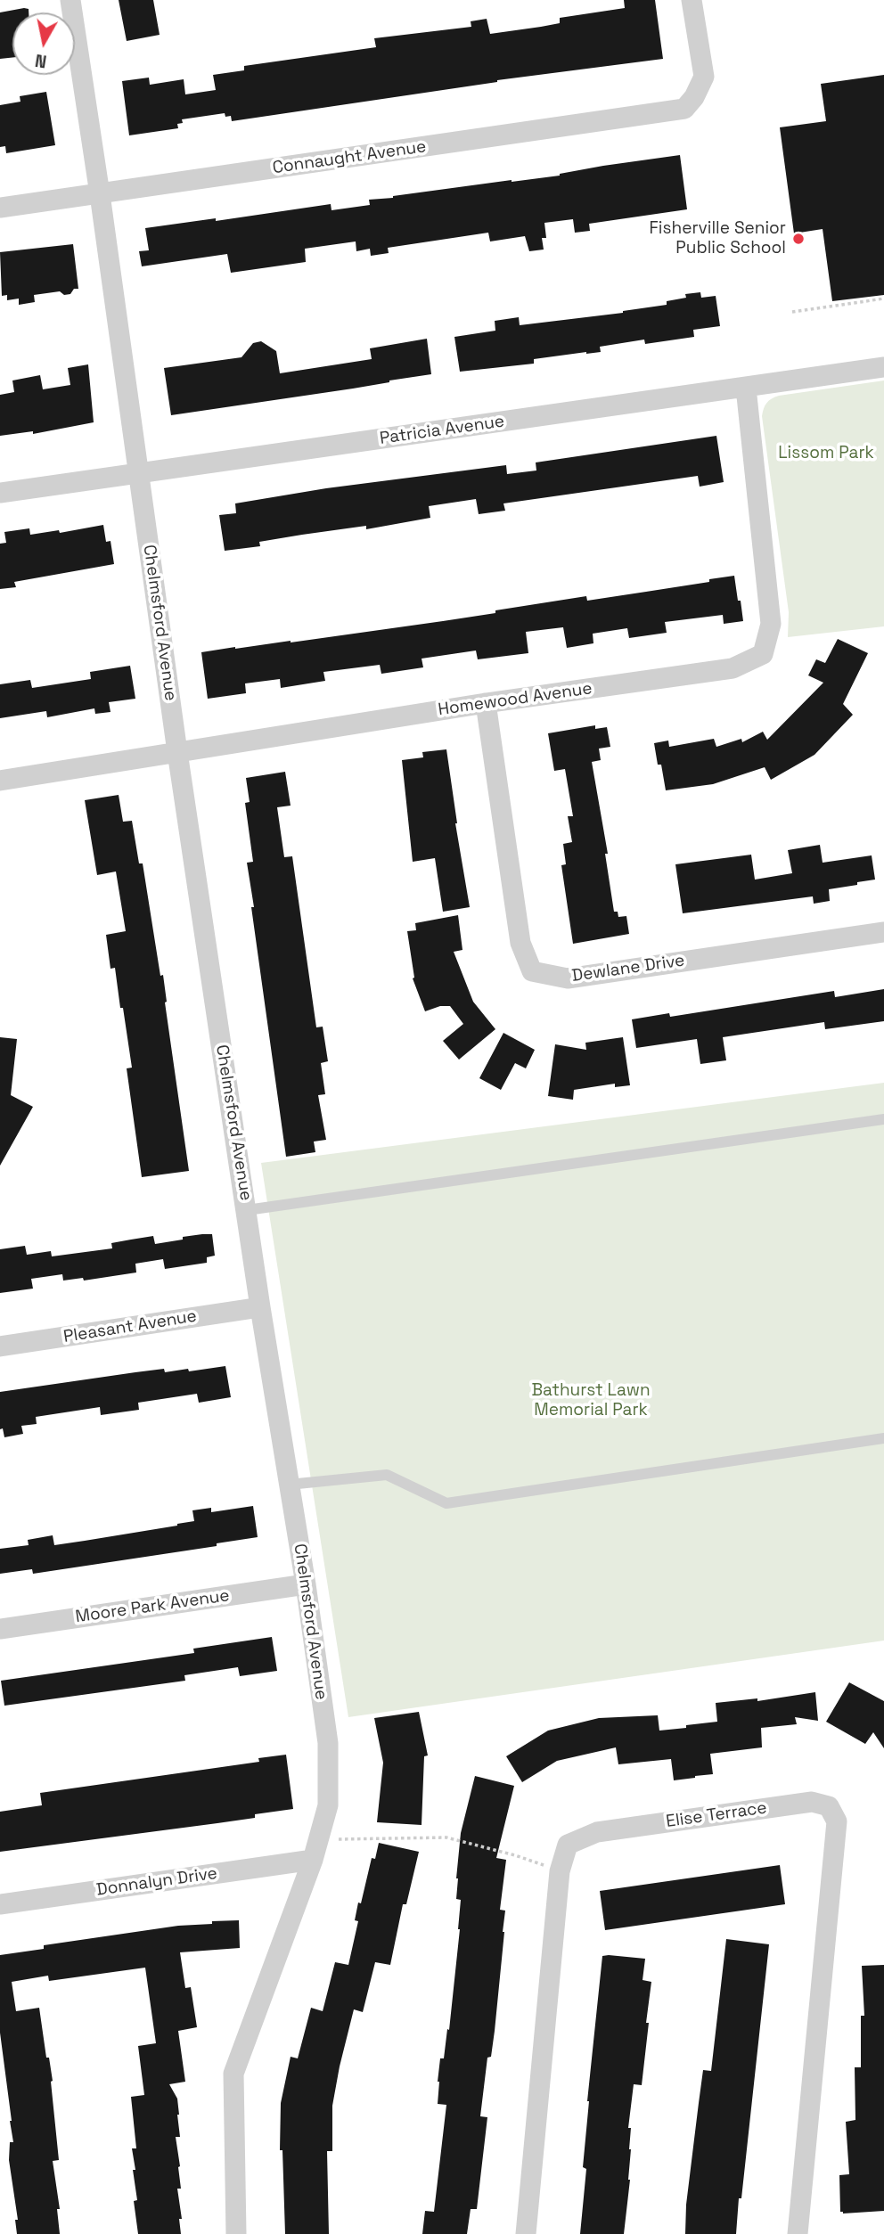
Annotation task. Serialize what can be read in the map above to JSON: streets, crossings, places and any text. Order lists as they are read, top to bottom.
{
  "streets": {
    "street": [
      "Connaught Avenue",
      "Patricia Avenue",
      "Chelmsford Avenue",
      "Homewood Avenue",
      "Dewlane Drive",
      "Pleasant Avenue",
      "Moore Park Avenue",
      "Elise Terrace",
      "Donnalyn Drive"
    ]
  },
  "crossings": [
    ["Connaught Avenue", "Chelmsford Avenue"],
    ["Patricia Avenue", "Chelmsford Avenue"],
    ["Patricia Avenue", "Homewood Avenue"],
    ["Chelmsford Avenue", "Homewood Avenue"],
    ["Chelmsford Avenue", "Pleasant Avenue"],
    ["Chelmsford Avenue", "Moore Park Avenue"],
    ["Chelmsford Avenue", "Donnalyn Drive"],
    ["Homewood Avenue", "Dewlane Drive"]
  ],
  "parks": ["Lissom Park", "Bathurst Lawn Memorial Park"],
  "places": ["Fisherville Senior Public School"],
  "north": "bottom"
}
